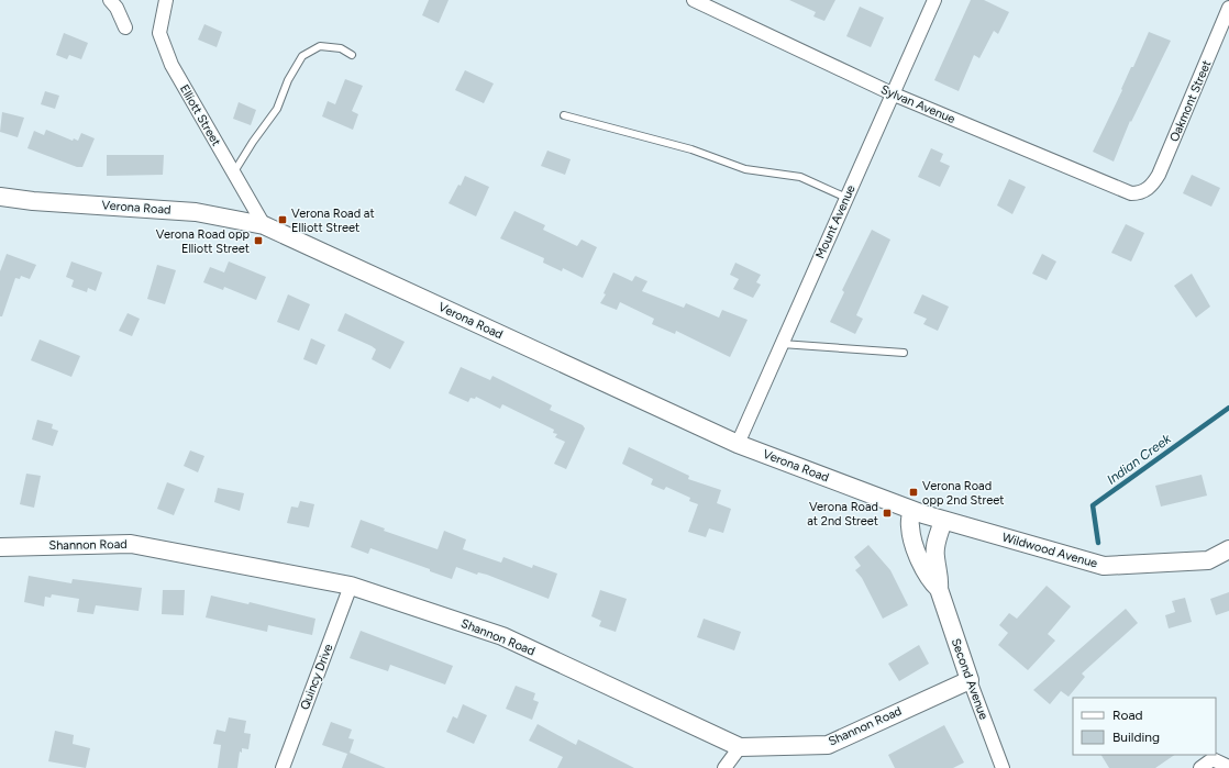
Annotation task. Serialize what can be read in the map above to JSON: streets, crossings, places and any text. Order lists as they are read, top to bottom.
{
  "streets": {
    "street": [
      "Oakmont Street",
      "Sylvan Avenue",
      "Elliott Street",
      "Verona Road",
      "Mount Avenue",
      "Shannon Road",
      "Wildwood Avenue",
      "Quincy Drive",
      "Second Avenue"
    ]
  },
  "crossings": [
    ["Oakmont Street", "Sylvan Avenue"],
    ["Sylvan Avenue", "Mount Avenue"],
    ["Elliott Street", "Verona Road"],
    ["Verona Road", "Mount Avenue"],
    ["Verona Road", "Wildwood Avenue"],
    ["Verona Road", "Second Avenue"],
    ["Shannon Road", "Quincy Drive"],
    ["Shannon Road", "Second Avenue"],
    ["Wildwood Avenue", "Second Avenue"]
  ],
  "water": ["Indian Creek"],
  "places": {
    "transit": [
      "Verona Road at Elliott Street",
      "Verona Road opp Elliott Street",
      "Verona Road opp 2nd Street",
      "Verona Road at 2nd Street"
    ]
  },
  "legend": ["Road", "Building"]
}
